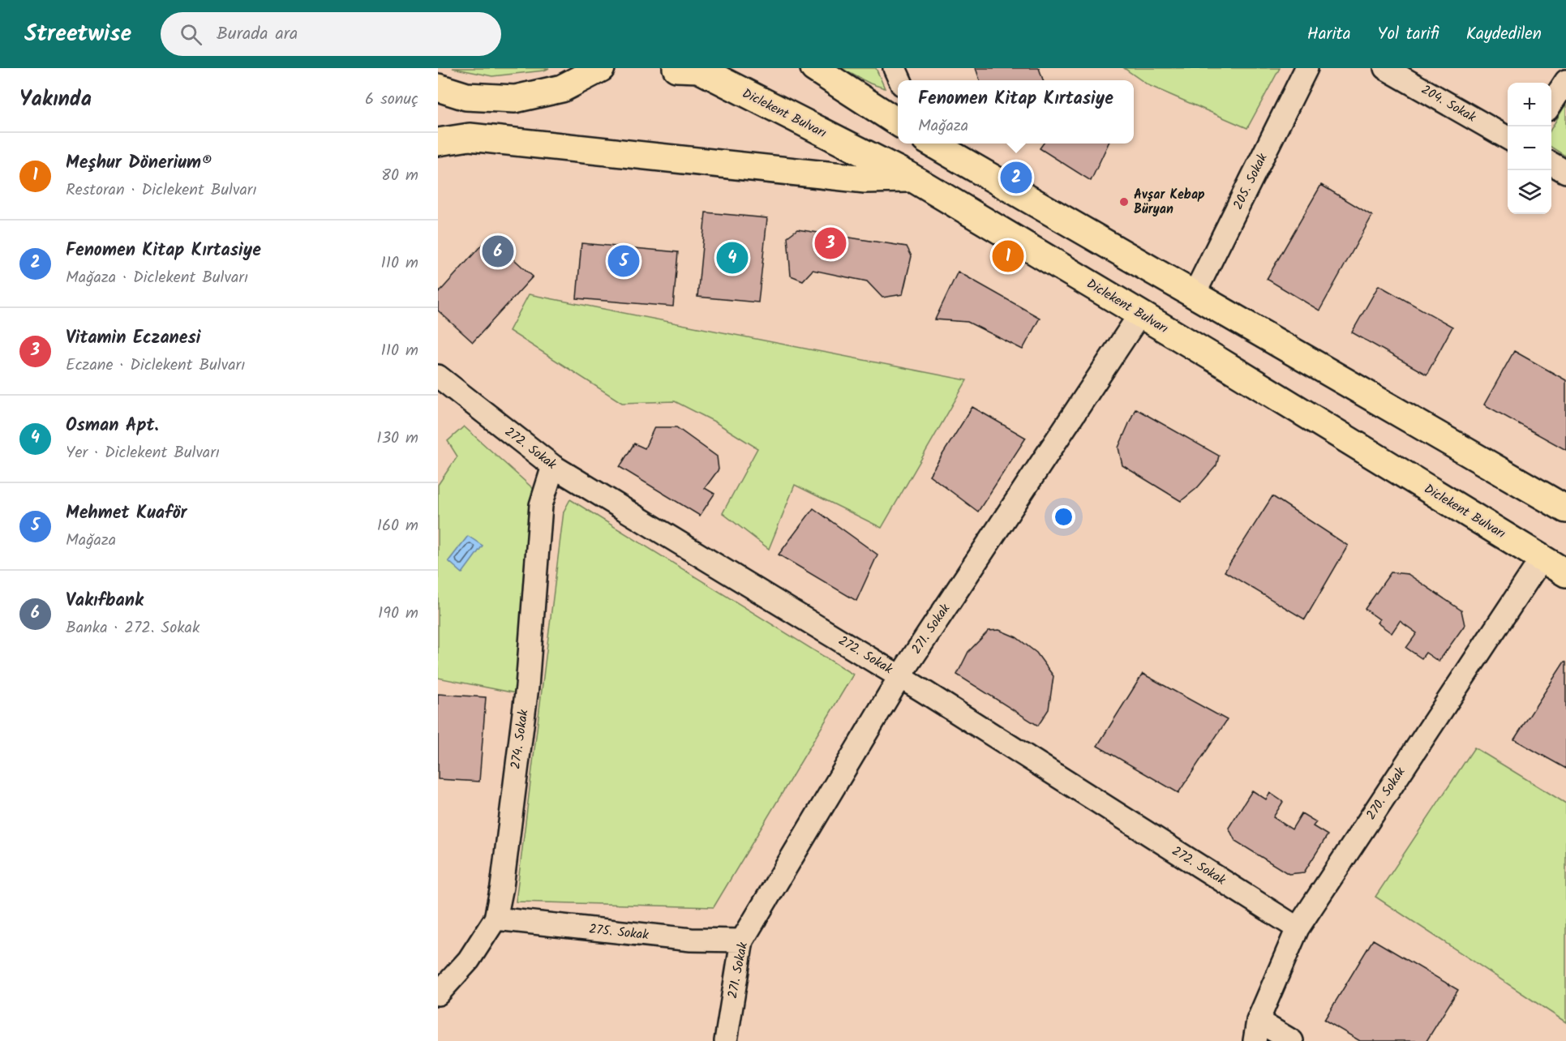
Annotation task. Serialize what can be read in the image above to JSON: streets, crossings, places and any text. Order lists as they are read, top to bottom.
{
  "streets": {
    "main road": ["Diclekent Bulvarı"],
    "street": [
      "204. Sokak",
      "205. Sokak",
      "272. Sokak",
      "271. Sokak",
      "274. Sokak",
      "270. Sokak",
      "275. Sokak"
    ]
  },
  "crossings": [
    ["Diclekent Bulvarı", "271. Sokak"],
    ["Diclekent Bulvarı", "270. Sokak"],
    ["272. Sokak", "271. Sokak"],
    ["272. Sokak", "274. Sokak"],
    ["272. Sokak", "270. Sokak"],
    ["271. Sokak", "275. Sokak"],
    ["274. Sokak", "275. Sokak"]
  ],
  "places": ["Avşar Kebap Büryan"],
  "page": {
    "header": "Streetwise",
    "search": "Burada ara",
    "nav": ["Harita", "Yol tarifi", "Kaydedilen"],
    "heading": ["Yakında", "6 sonuç"],
    "popup": ["Fenomen Kitap Kırtasiye", "Mağaza"],
    "map_buttons": ["+", "−"],
    "list": [
      {
        "mark": "1",
        "name": "Meşhur Dönerium®",
        "note": "Restoran · Diclekent Bulvarı",
        "value": "80 m"
      },
      {
        "mark": "2",
        "name": "Fenomen Kitap Kırtasiye",
        "note": "Mağaza · Diclekent Bulvarı",
        "value": "110 m"
      },
      {
        "mark": "3",
        "name": "Vitamin Eczanesi",
        "note": "Eczane · Diclekent Bulvarı",
        "value": "110 m"
      },
      {
        "mark": "4",
        "name": "Osman Apt.",
        "note": "Yer · Diclekent Bulvarı",
        "value": "130 m"
      },
      {
        "mark": "5",
        "name": "Mehmet Kuaför",
        "note": "Mağaza",
        "value": "160 m"
      },
      {
        "mark": "6",
        "name": "Vakıfbank",
        "note": "Banka · 272. Sokak",
        "value": "190 m"
      }
    ],
    "pins": [
      "2",
      "3",
      "6",
      "1",
      "4",
      "5"
    ]
  }
}
